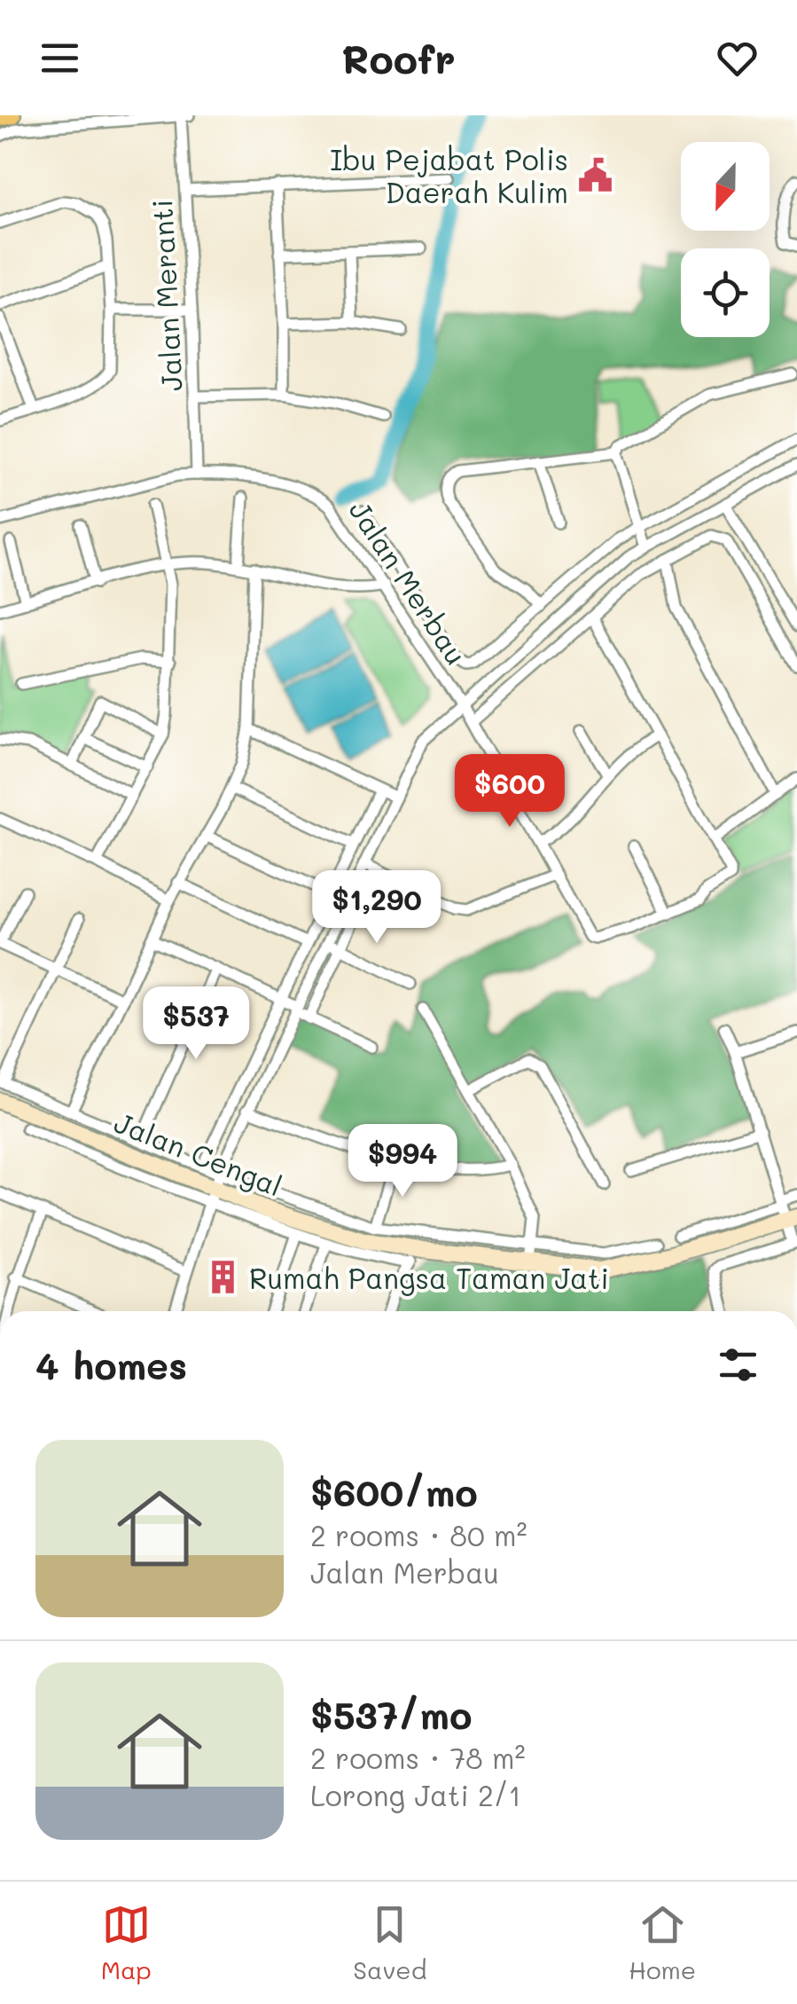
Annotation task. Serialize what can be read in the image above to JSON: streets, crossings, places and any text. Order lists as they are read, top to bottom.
{
  "streets": {
    "street": ["Jalan Meranti", "Jalan Merbau", "Jalan Cengal"]
  },
  "crossings": [
    ["Jalan Meranti", "Jalan Merbau"]
  ],
  "places": {
    "public building": ["Ibu Pejabat Polis Daerah Kulim"],
    "building": ["Rumah Pangsa Taman Jati"]
  },
  "north": "bottom",
  "page": {
    "header": "Roofr",
    "price": [
      "$600",
      "$1,290",
      "$537",
      "$994"
    ],
    "heading": "4 homes",
    "list": [
      {
        "name": "$600/mo",
        "note": "2 rooms · 80 m² · Jalan Merbau"
      },
      {
        "name": "$537/mo",
        "note": "2 rooms · 78 m² · Lorong Jati 2/1"
      }
    ],
    "tabs": ["Map", "Saved", "Home"]
  }
}
